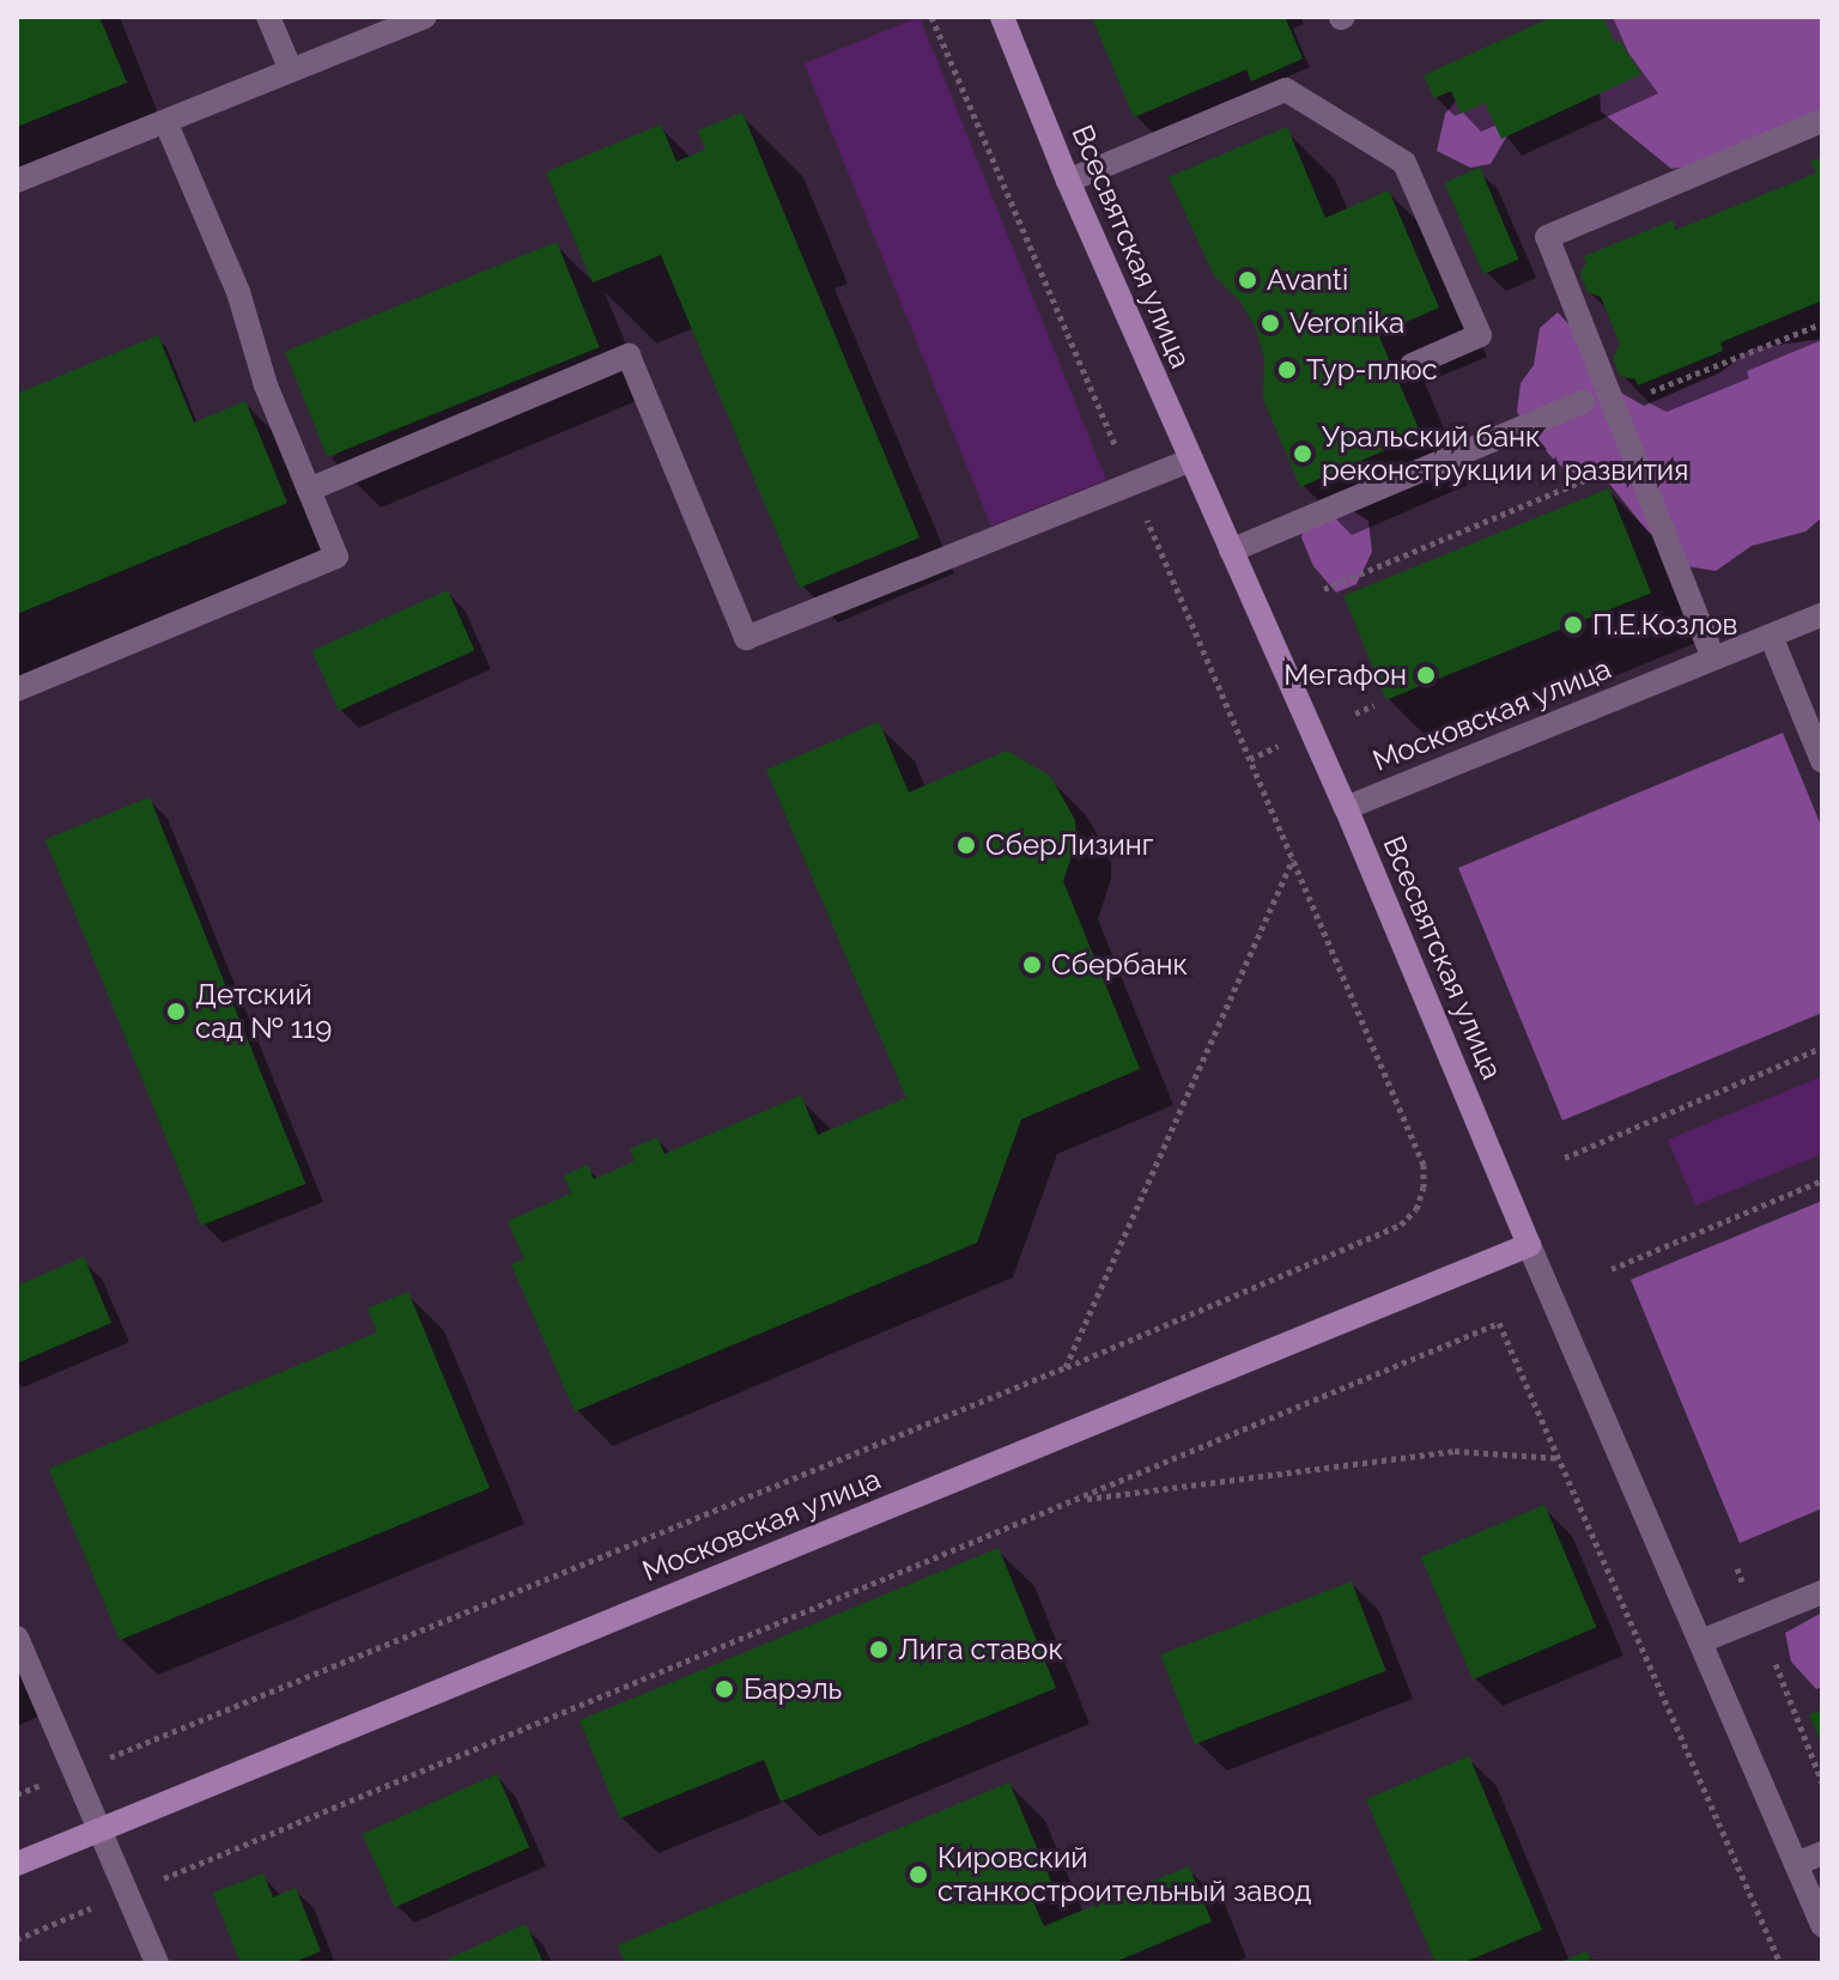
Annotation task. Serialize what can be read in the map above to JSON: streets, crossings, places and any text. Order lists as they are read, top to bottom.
{
  "streets": {
    "main road": ["Всесвятская улица", "Московская улица"]
  },
  "crossings": [
    ["Всесвятская улица", "Московская улица"]
  ],
  "places": [
    "Avanti",
    "Veronika",
    "Тур-плюс",
    "Уральский банк реконструкции и развития",
    "П.Е.Козлов",
    "Мегафон",
    "СберЛизинг",
    "Сбербанк",
    "Детский сад № 119",
    "Лига ставок",
    "Барэль",
    "Кировский станкостроительный завод"
  ]
}
